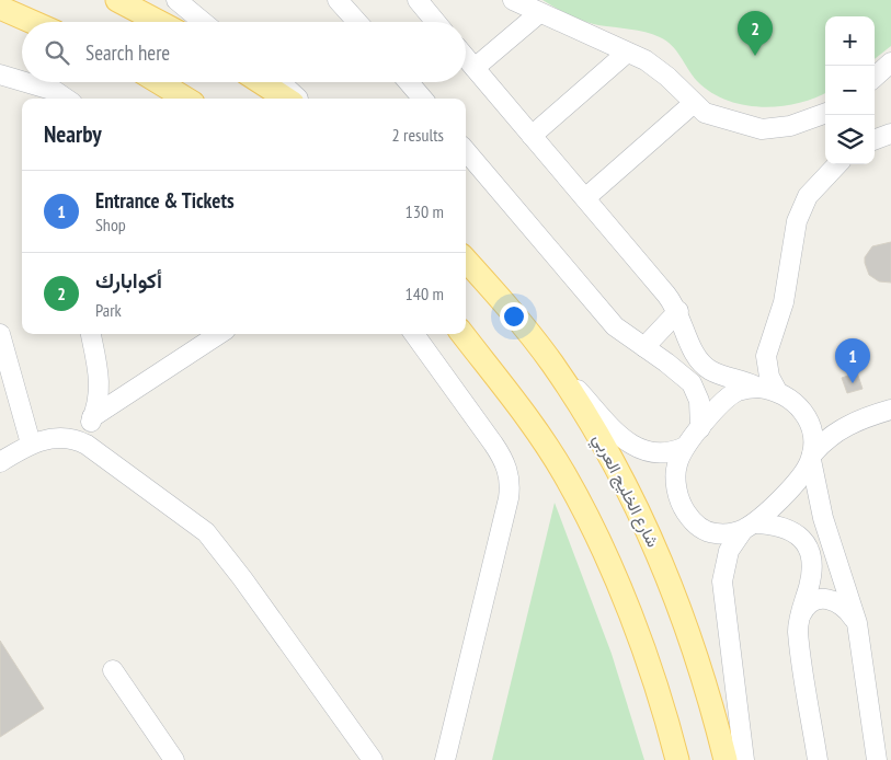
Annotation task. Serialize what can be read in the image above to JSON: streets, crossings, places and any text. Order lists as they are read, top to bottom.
{
  "streets": {
    "main road": ["شارع الخليج العربي"]
  },
  "page": {
    "pins": ["2", "1"],
    "map_buttons": ["+", "−"],
    "search": "Search here",
    "heading": ["Nearby", "2 results"],
    "list": [
      {
        "mark": "1",
        "name": "Entrance & Tickets",
        "note": "Shop",
        "value": "130 m"
      },
      {
        "mark": "2",
        "name": "أكوابارك",
        "note": "Park",
        "value": "140 m"
      }
    ]
  }
}
